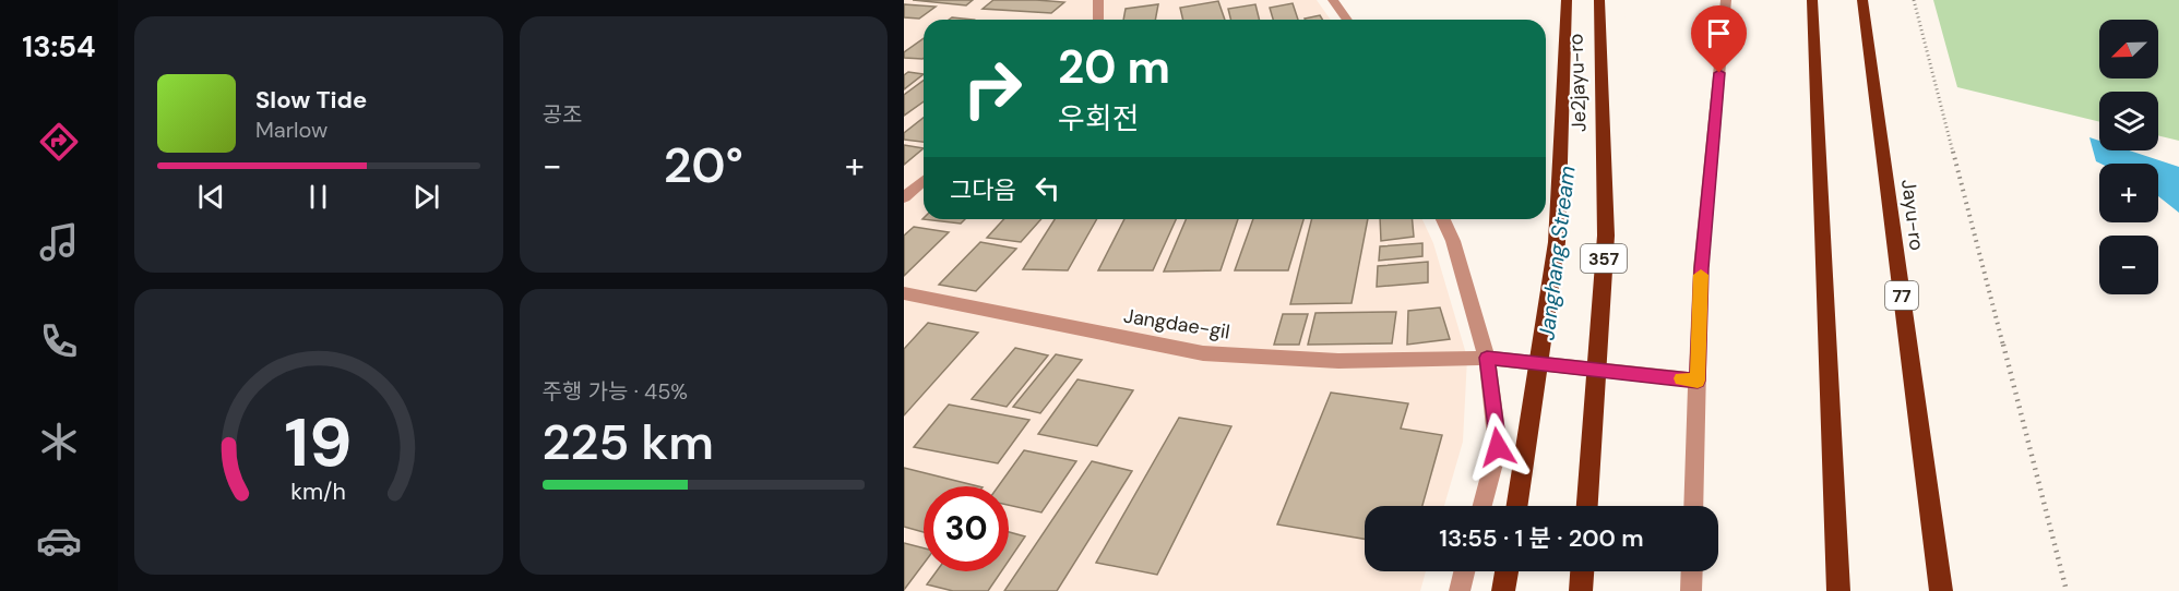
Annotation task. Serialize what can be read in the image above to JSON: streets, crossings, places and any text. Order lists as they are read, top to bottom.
{
  "streets": {
    "highway": [
      "Je2jayu-ro",
      "Jayu-ro",
      "357",
      "77"
    ],
    "street": ["Jangdae-gil"]
  },
  "water": ["Janghang Stream"],
  "north": "bottom left",
  "page": {
    "tabs": "13:54",
    "tile": [
      "공조",
      ["주행 가능 · 45%", "225 km"]
    ],
    "map_buttons": ["+", "−"],
    "turn": ["20 m", "우회전"],
    "song": ["Slow Tide", "Marlow"],
    "heat": ["−", "20°", "+"],
    "then": "그다음",
    "limit": "30",
    "trip": "13:55 · 1 분 · 200 m",
    "gauge": ["19", "km/h"]
  }
}
